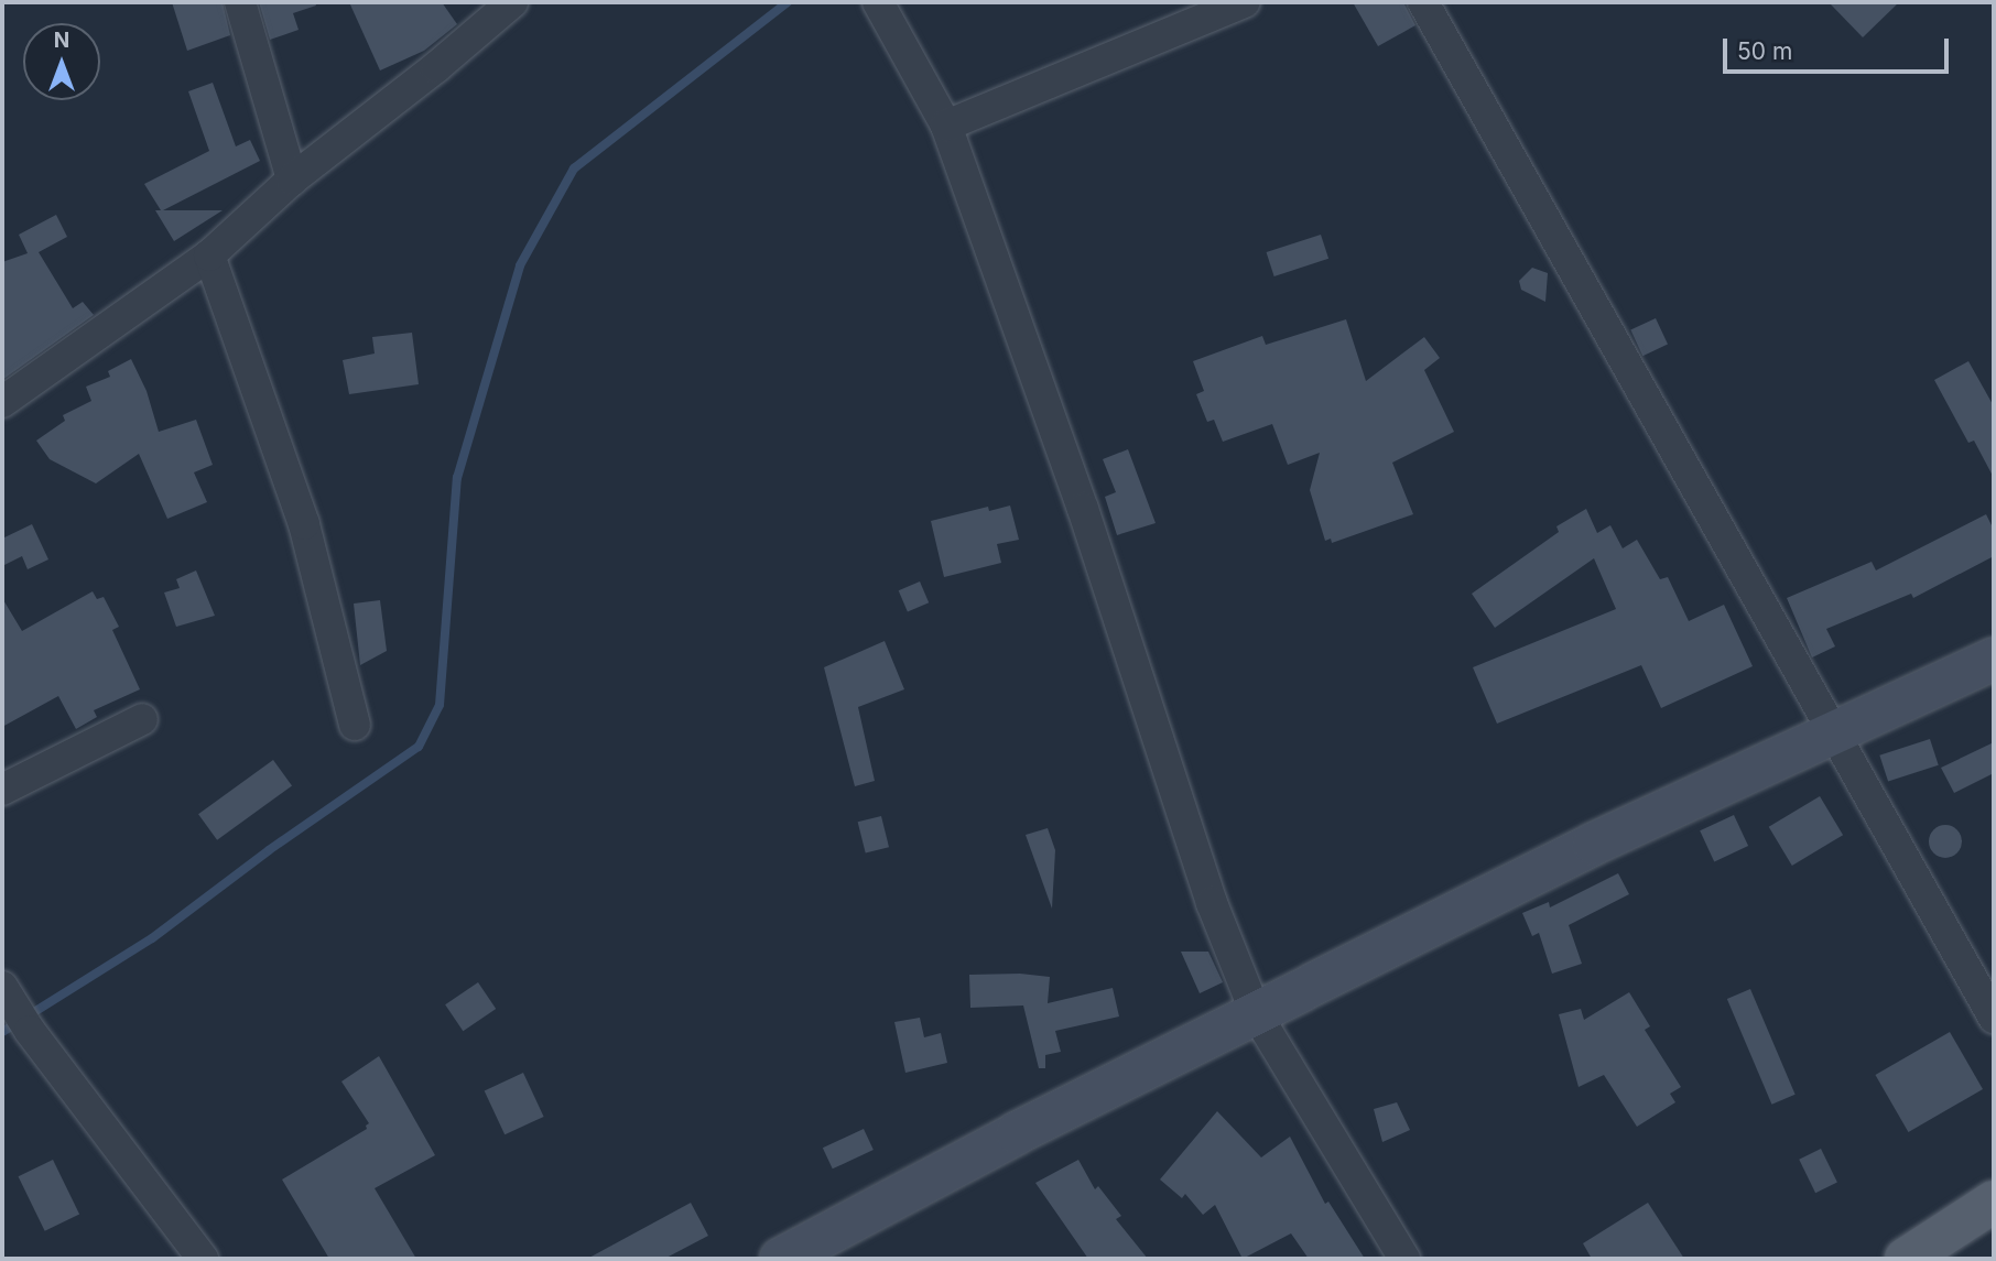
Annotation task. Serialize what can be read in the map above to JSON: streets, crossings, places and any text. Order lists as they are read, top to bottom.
{
  "scale_bar": "50 m",
  "north": "top"
}
